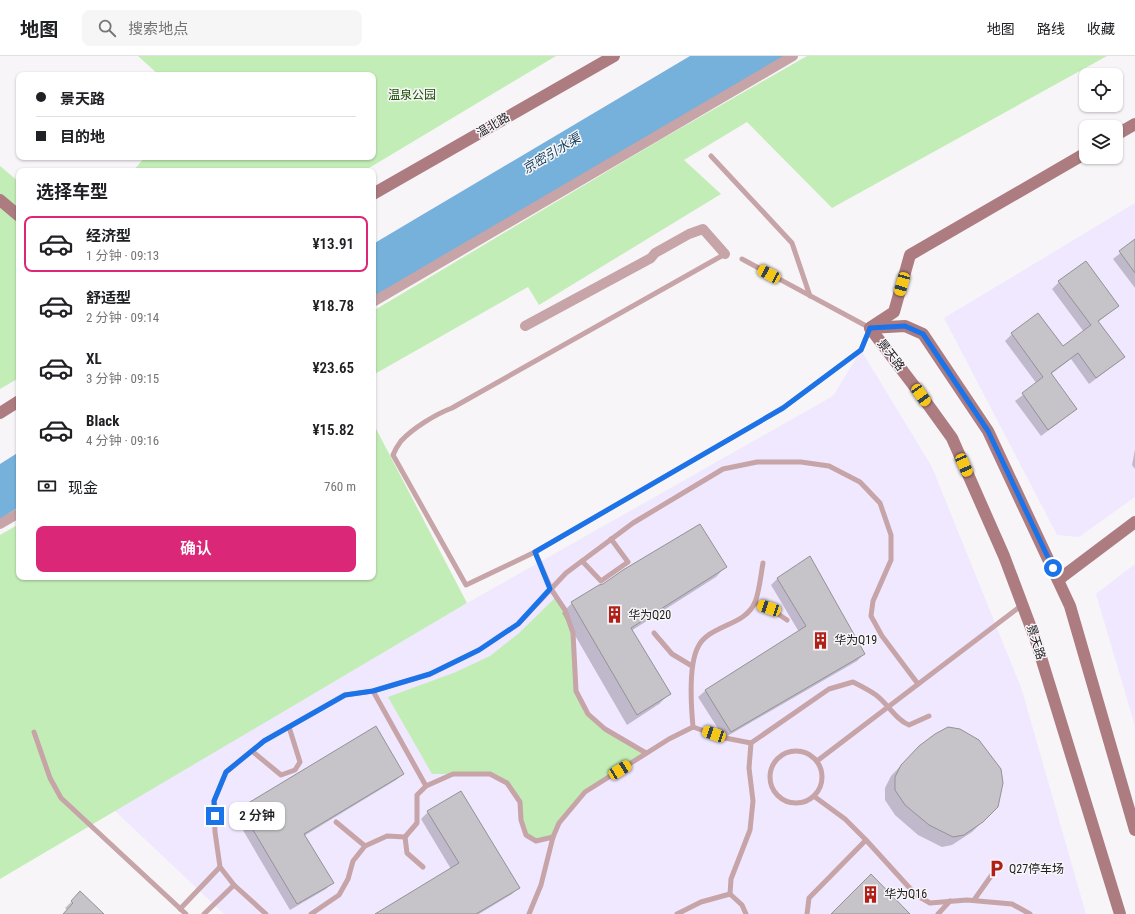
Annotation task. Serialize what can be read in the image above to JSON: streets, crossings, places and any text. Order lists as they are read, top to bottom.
{
  "streets": {
    "street": ["温北路", "景天路"]
  },
  "water": ["京密引水渠"],
  "parks": ["温泉公园"],
  "places": {
    "building": ["华为Q20", "华为Q19", "华为Q16"],
    "parking": ["Q27停车场"]
  },
  "page": {
    "header": "地图",
    "search": "搜索地点",
    "nav": ["地图", "路线", "收藏"],
    "banner": ["景天路", "目的地"],
    "heading": "选择车型",
    "list": [
      {
        "name": "经济型",
        "note": "1 分钟 · 09:13",
        "value": "¥13.91"
      },
      {
        "name": "舒适型",
        "note": "2 分钟 · 09:14",
        "value": "¥18.78"
      },
      {
        "name": "XL",
        "note": "3 分钟 · 09:15",
        "value": "¥23.65"
      },
      {
        "name": "Black",
        "note": "4 分钟 · 09:16",
        "value": "¥15.82"
      }
    ],
    "pay": ["现金", "760 m"],
    "buttons": "确认",
    "bubble": "2 分钟"
  }
}
